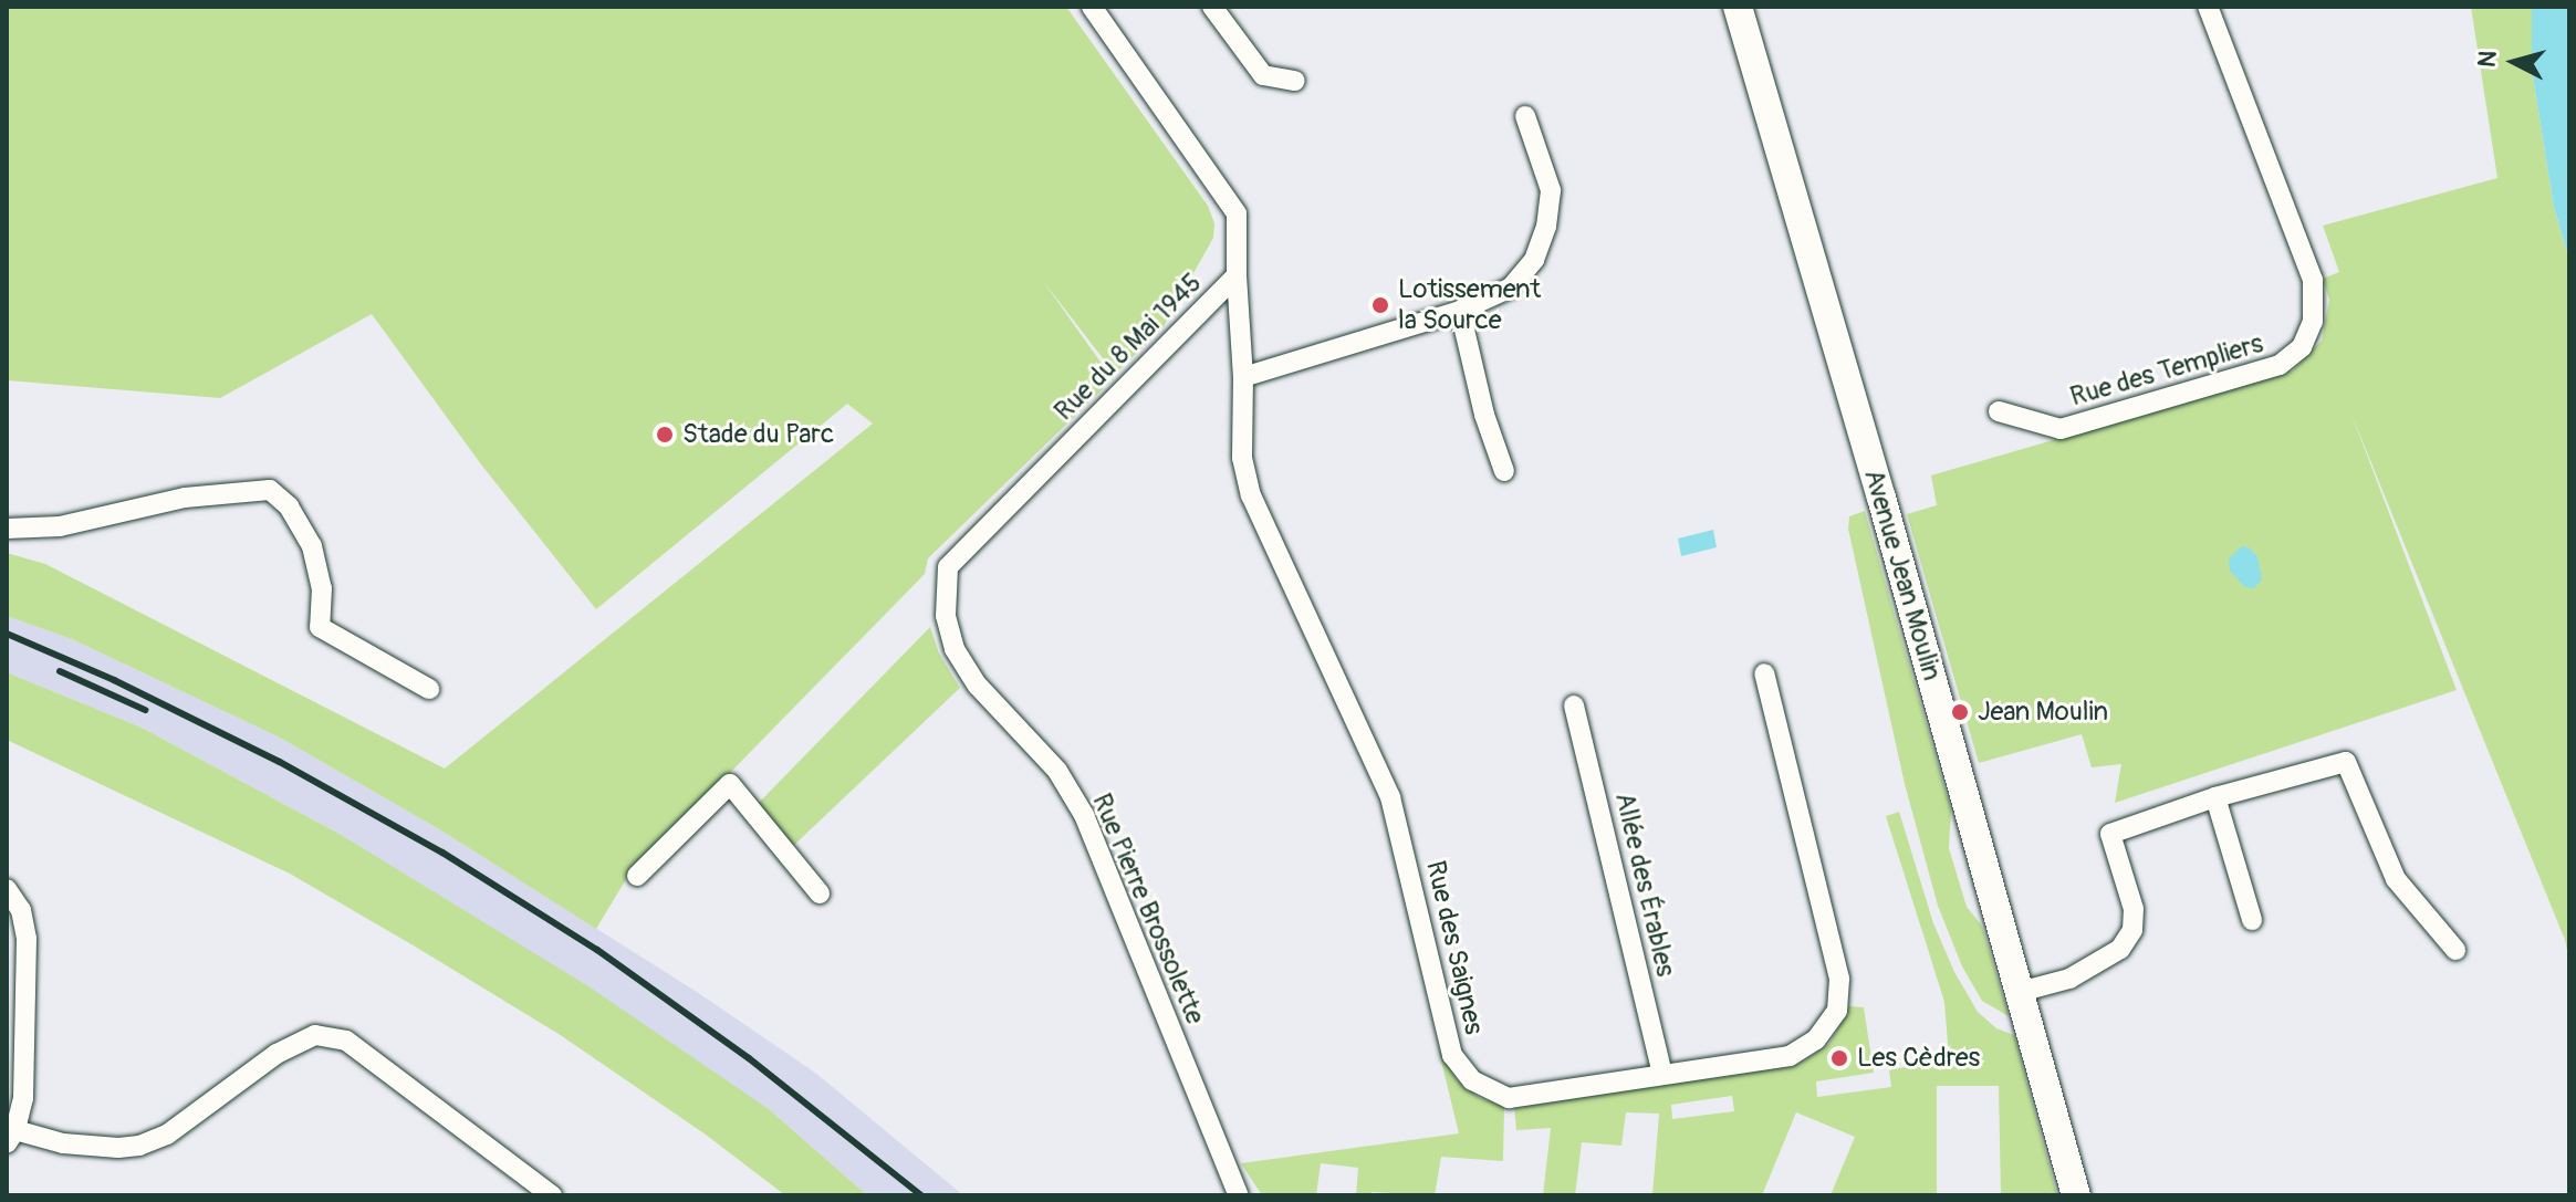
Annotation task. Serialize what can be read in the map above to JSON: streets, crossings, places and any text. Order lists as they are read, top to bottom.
{
  "streets": {
    "main road": ["Avenue Jean Moulin"],
    "street": [
      "Rue du 8 Mai 1945",
      "Rue des Templiers",
      "Allée des Érables",
      "Rue Pierre Brossolette",
      "Rue des Saignes"
    ]
  },
  "crossings": [
    ["Rue du 8 Mai 1945", "Rue Pierre Brossolette"],
    ["Rue du 8 Mai 1945", "Rue des Saignes"],
    ["Allée des Érables", "Rue des Saignes"]
  ],
  "places": [
    "Lotissement la Source",
    "Stade du Parc",
    "Jean Moulin",
    "Les Cèdres"
  ],
  "north": "left"
}
